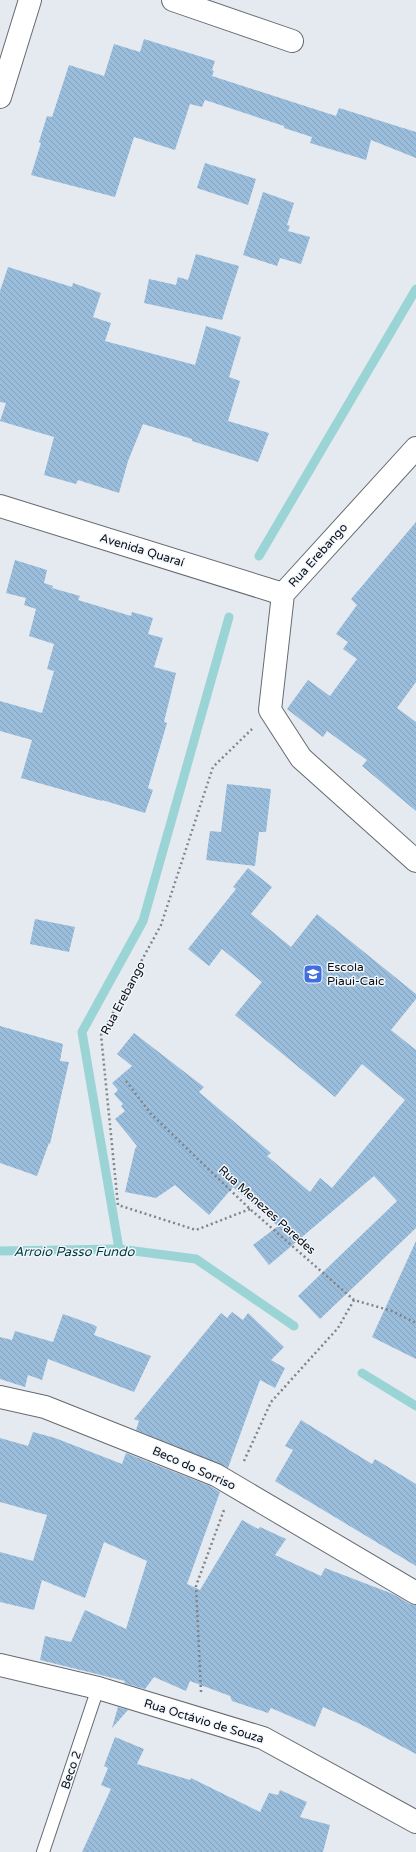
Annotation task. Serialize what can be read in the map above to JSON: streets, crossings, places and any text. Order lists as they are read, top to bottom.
{
  "streets": {
    "street": [
      "Avenida Quaraí",
      "Rua Erebango",
      "Beco do Sorriso",
      "Rua Octávio de Souza"
    ],
    "lane": ["Beco 2"],
    "path": ["Rua Menezes Paredes"]
  },
  "crossings": [
    ["Avenida Quaraí", "Rua Erebango"],
    ["Rua Erebango", "Rua Menezes Paredes"],
    ["Rua Octávio de Souza", "Beco 2"]
  ],
  "water": ["Arroio Passo Fundo"],
  "places": {
    "school or university": ["Escola Piaui-Caic"]
  }
}
